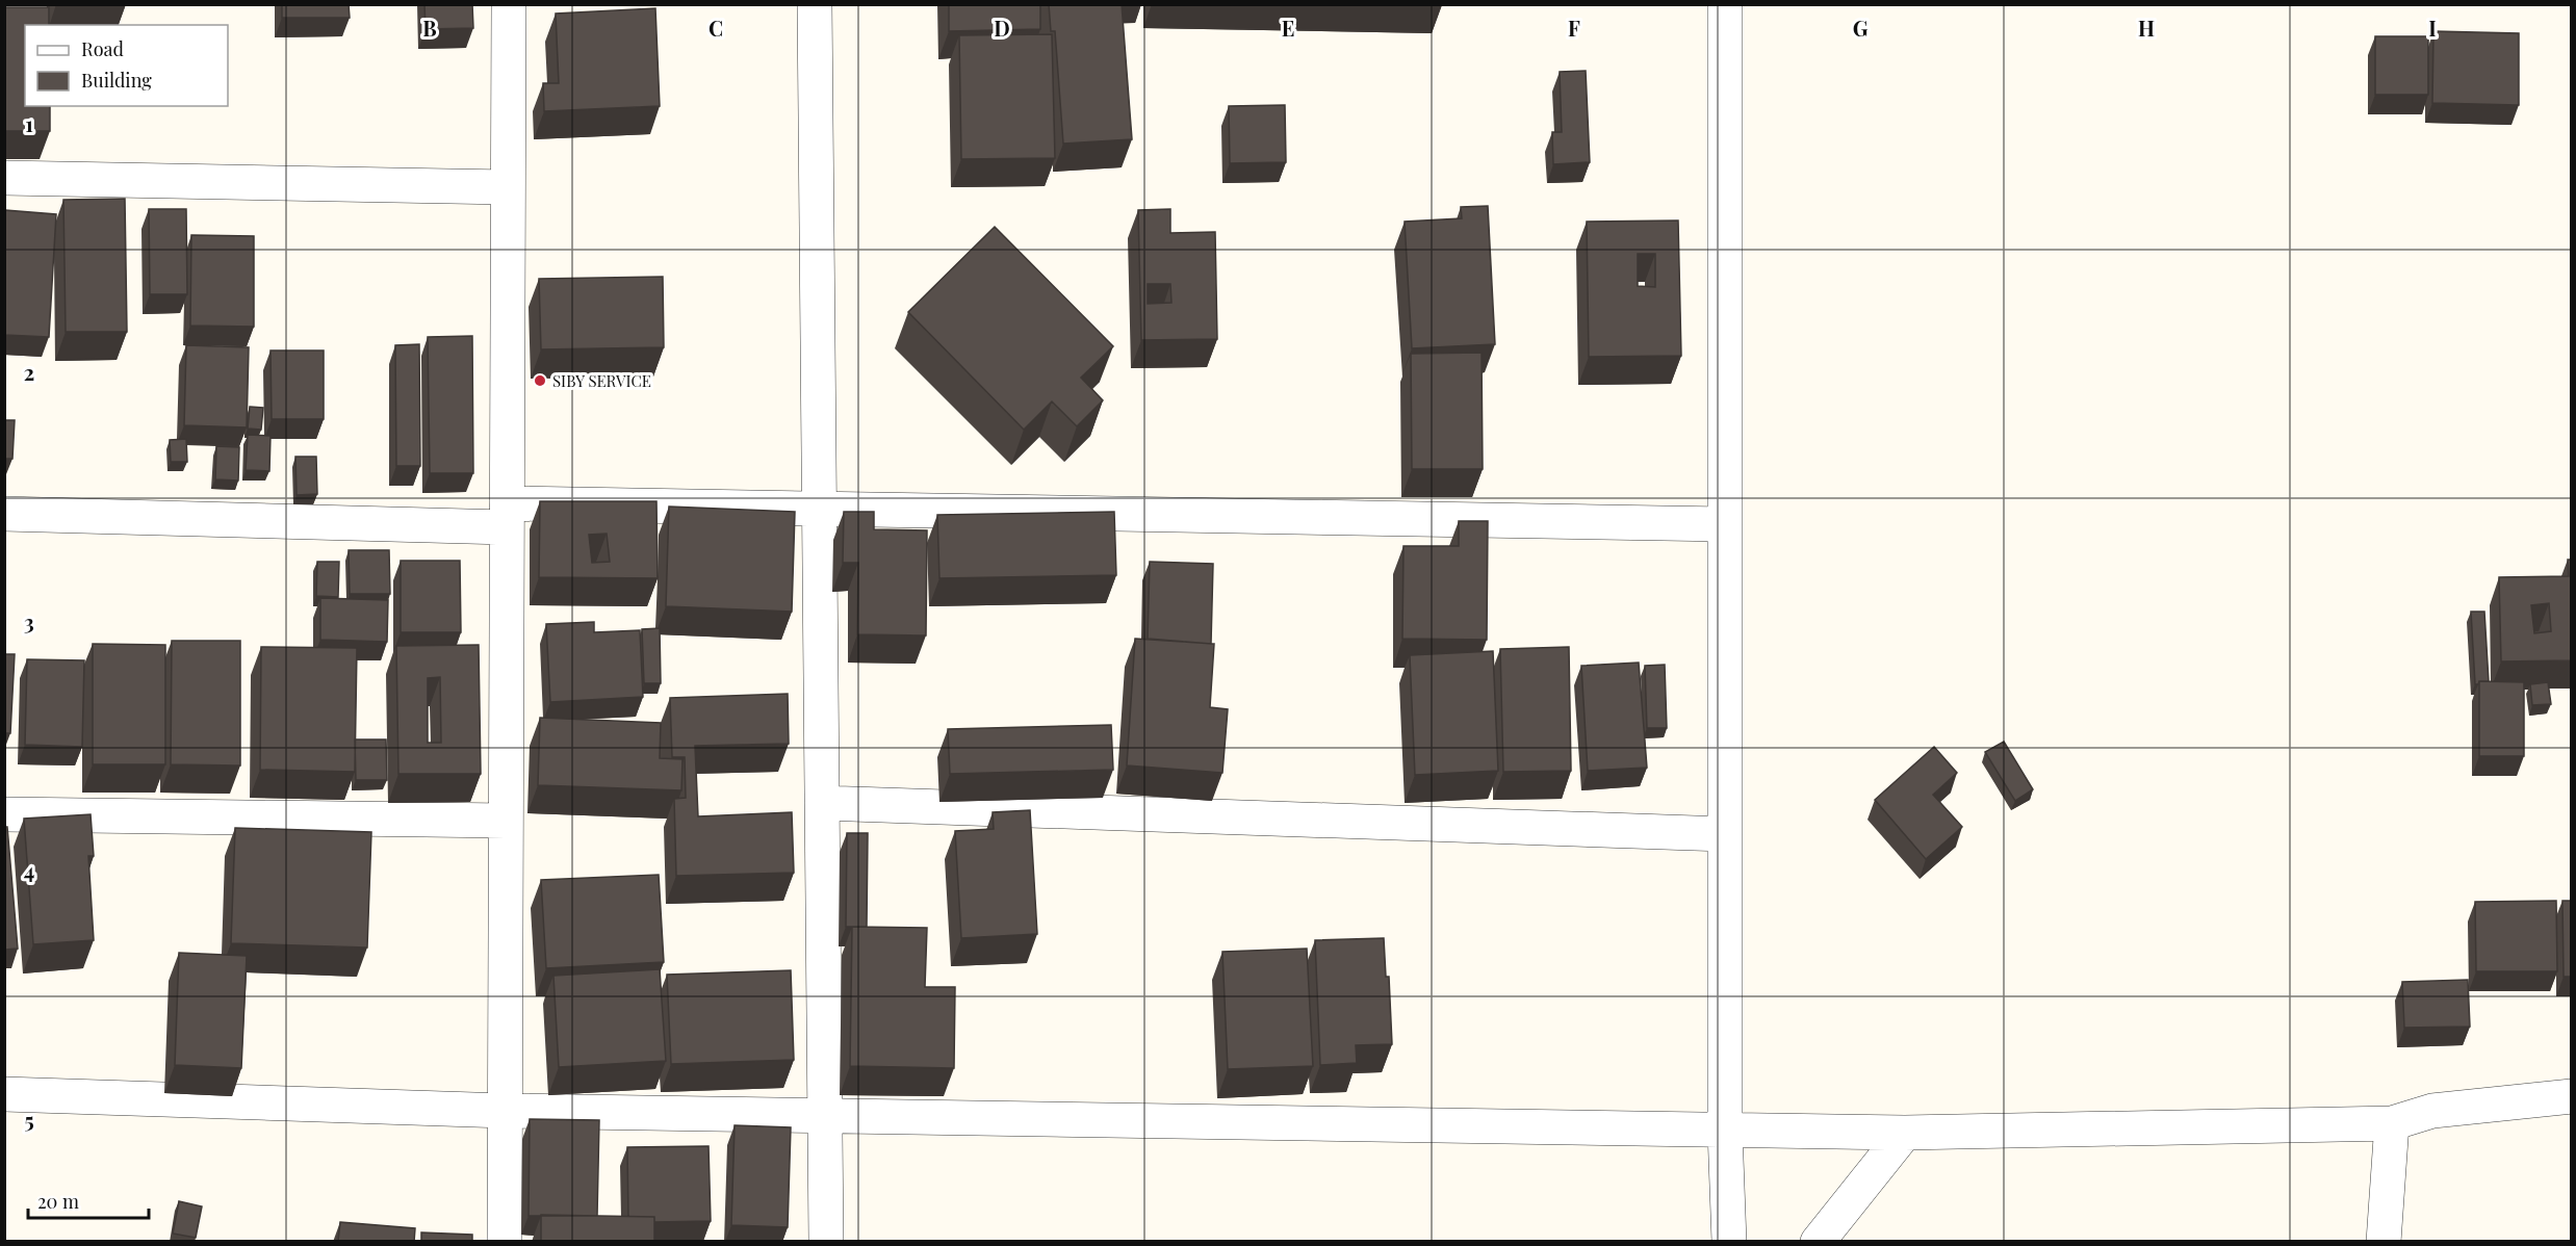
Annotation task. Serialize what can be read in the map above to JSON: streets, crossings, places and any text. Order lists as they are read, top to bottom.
{
  "places": ["SIBY SERVICE"],
  "legend": ["Road", "Building"],
  "scale_bar": "20 m",
  "grid": {
    "columns": [
      "B",
      "C",
      "D",
      "E",
      "F",
      "G",
      "H",
      "I"
    ],
    "rows": [
      "1",
      "2",
      "3",
      "4",
      "5"
    ]
  }
}
